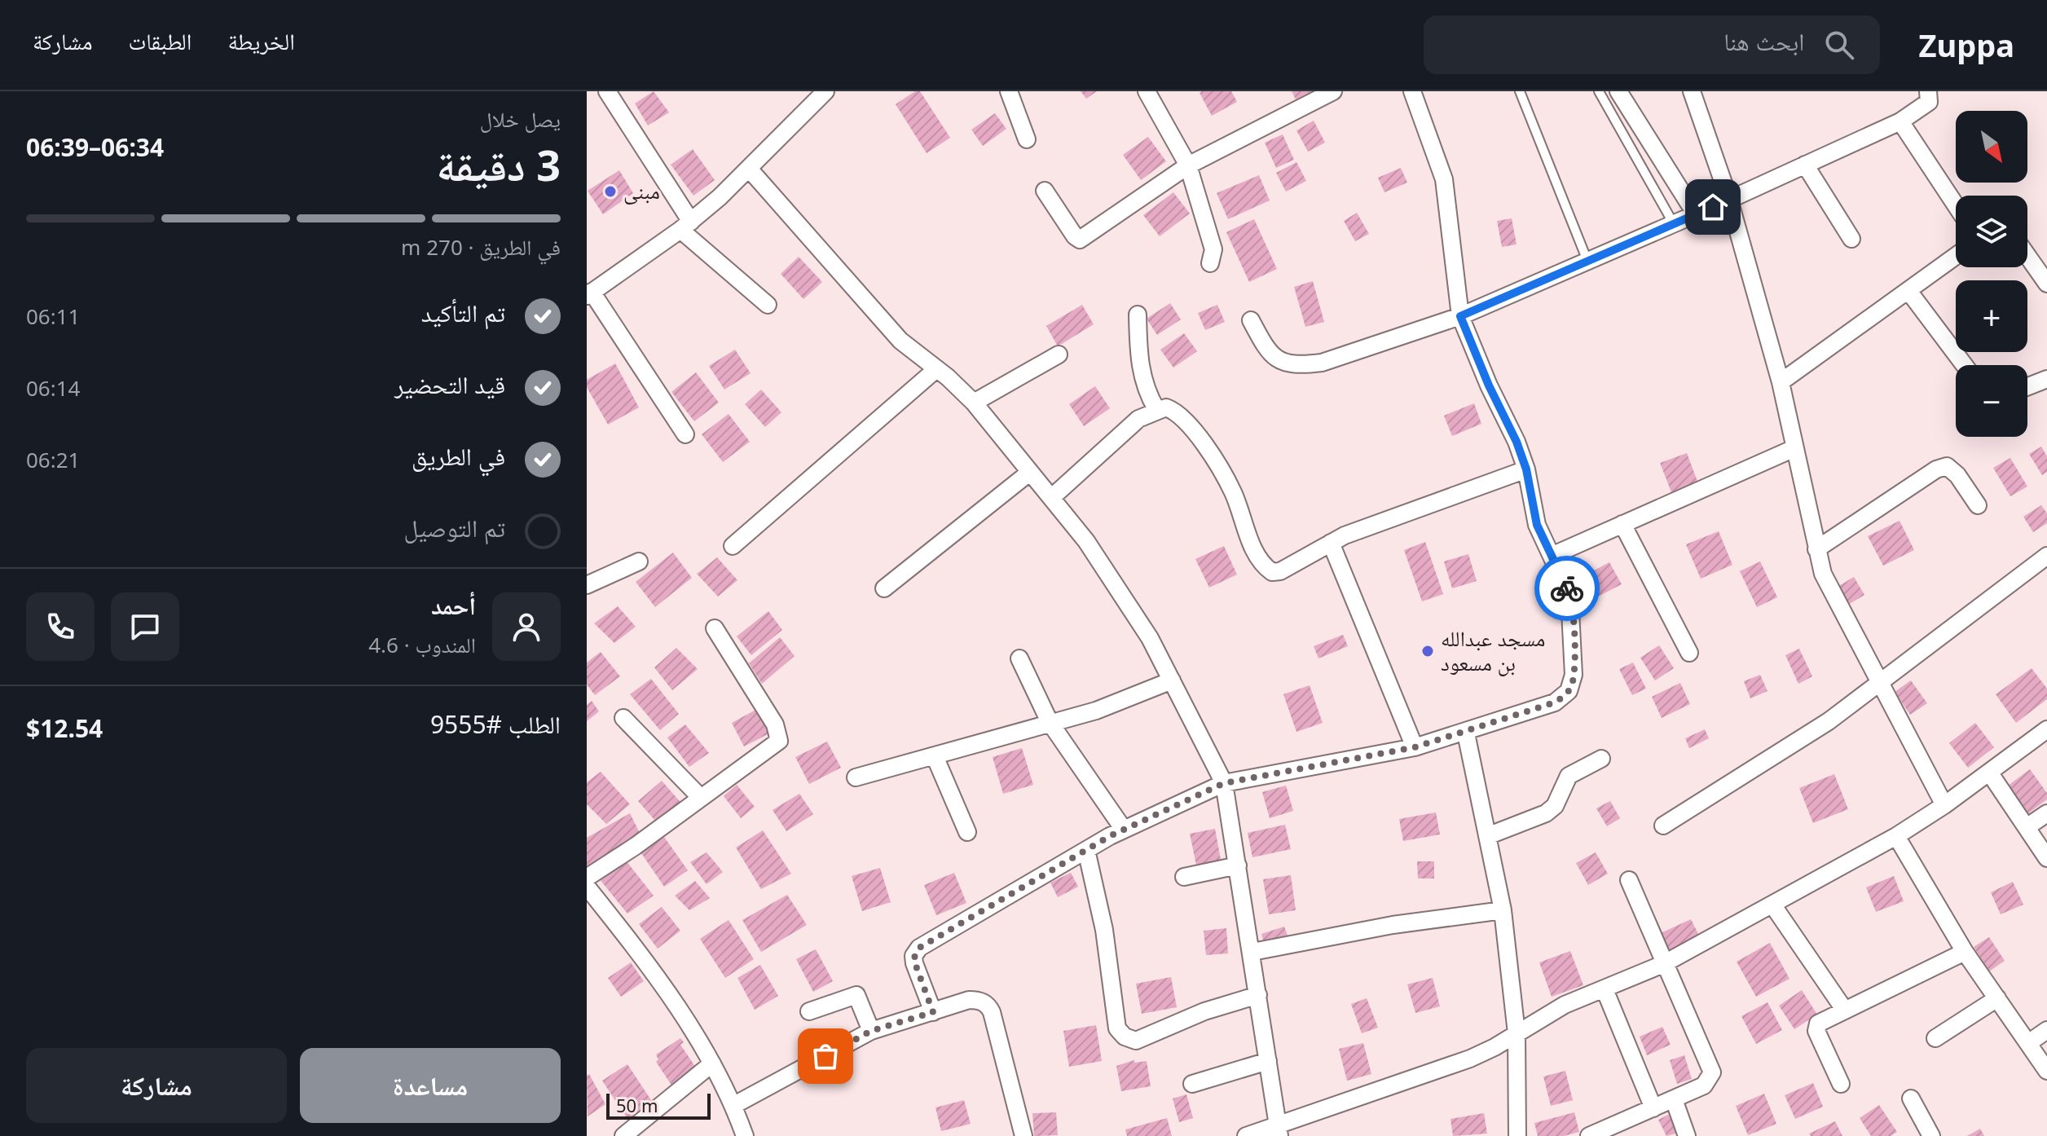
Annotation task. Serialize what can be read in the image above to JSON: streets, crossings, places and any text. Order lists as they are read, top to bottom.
{
  "places": ["مبنى", "مسجد عبدالله بن مسعود"],
  "scale_bar": "50 m",
  "north": "bottom right",
  "page": {
    "header": "Zuppa",
    "search": "ابحث هنا",
    "nav": ["الخريطة", "الطبقات", "مشاركة"],
    "heading": ["3 دقيقة", "يصل خلال", "06:34–06:39"],
    "panel": [
      "أحمد",
      "المندوب · 4.6",
      "الطلب #9555",
      "$12.54"
    ],
    "map_buttons": ["+", "−"],
    "bar": "في الطريق · 270 m",
    "list": [
      ["تم التأكيد", "06:11"],
      ["قيد التحضير", "06:14"],
      ["في الطريق", "06:21"],
      "تم التوصيل"
    ],
    "buttons": ["مساعدة", "مشاركة"],
    "scale": "50 m"
  }
}
